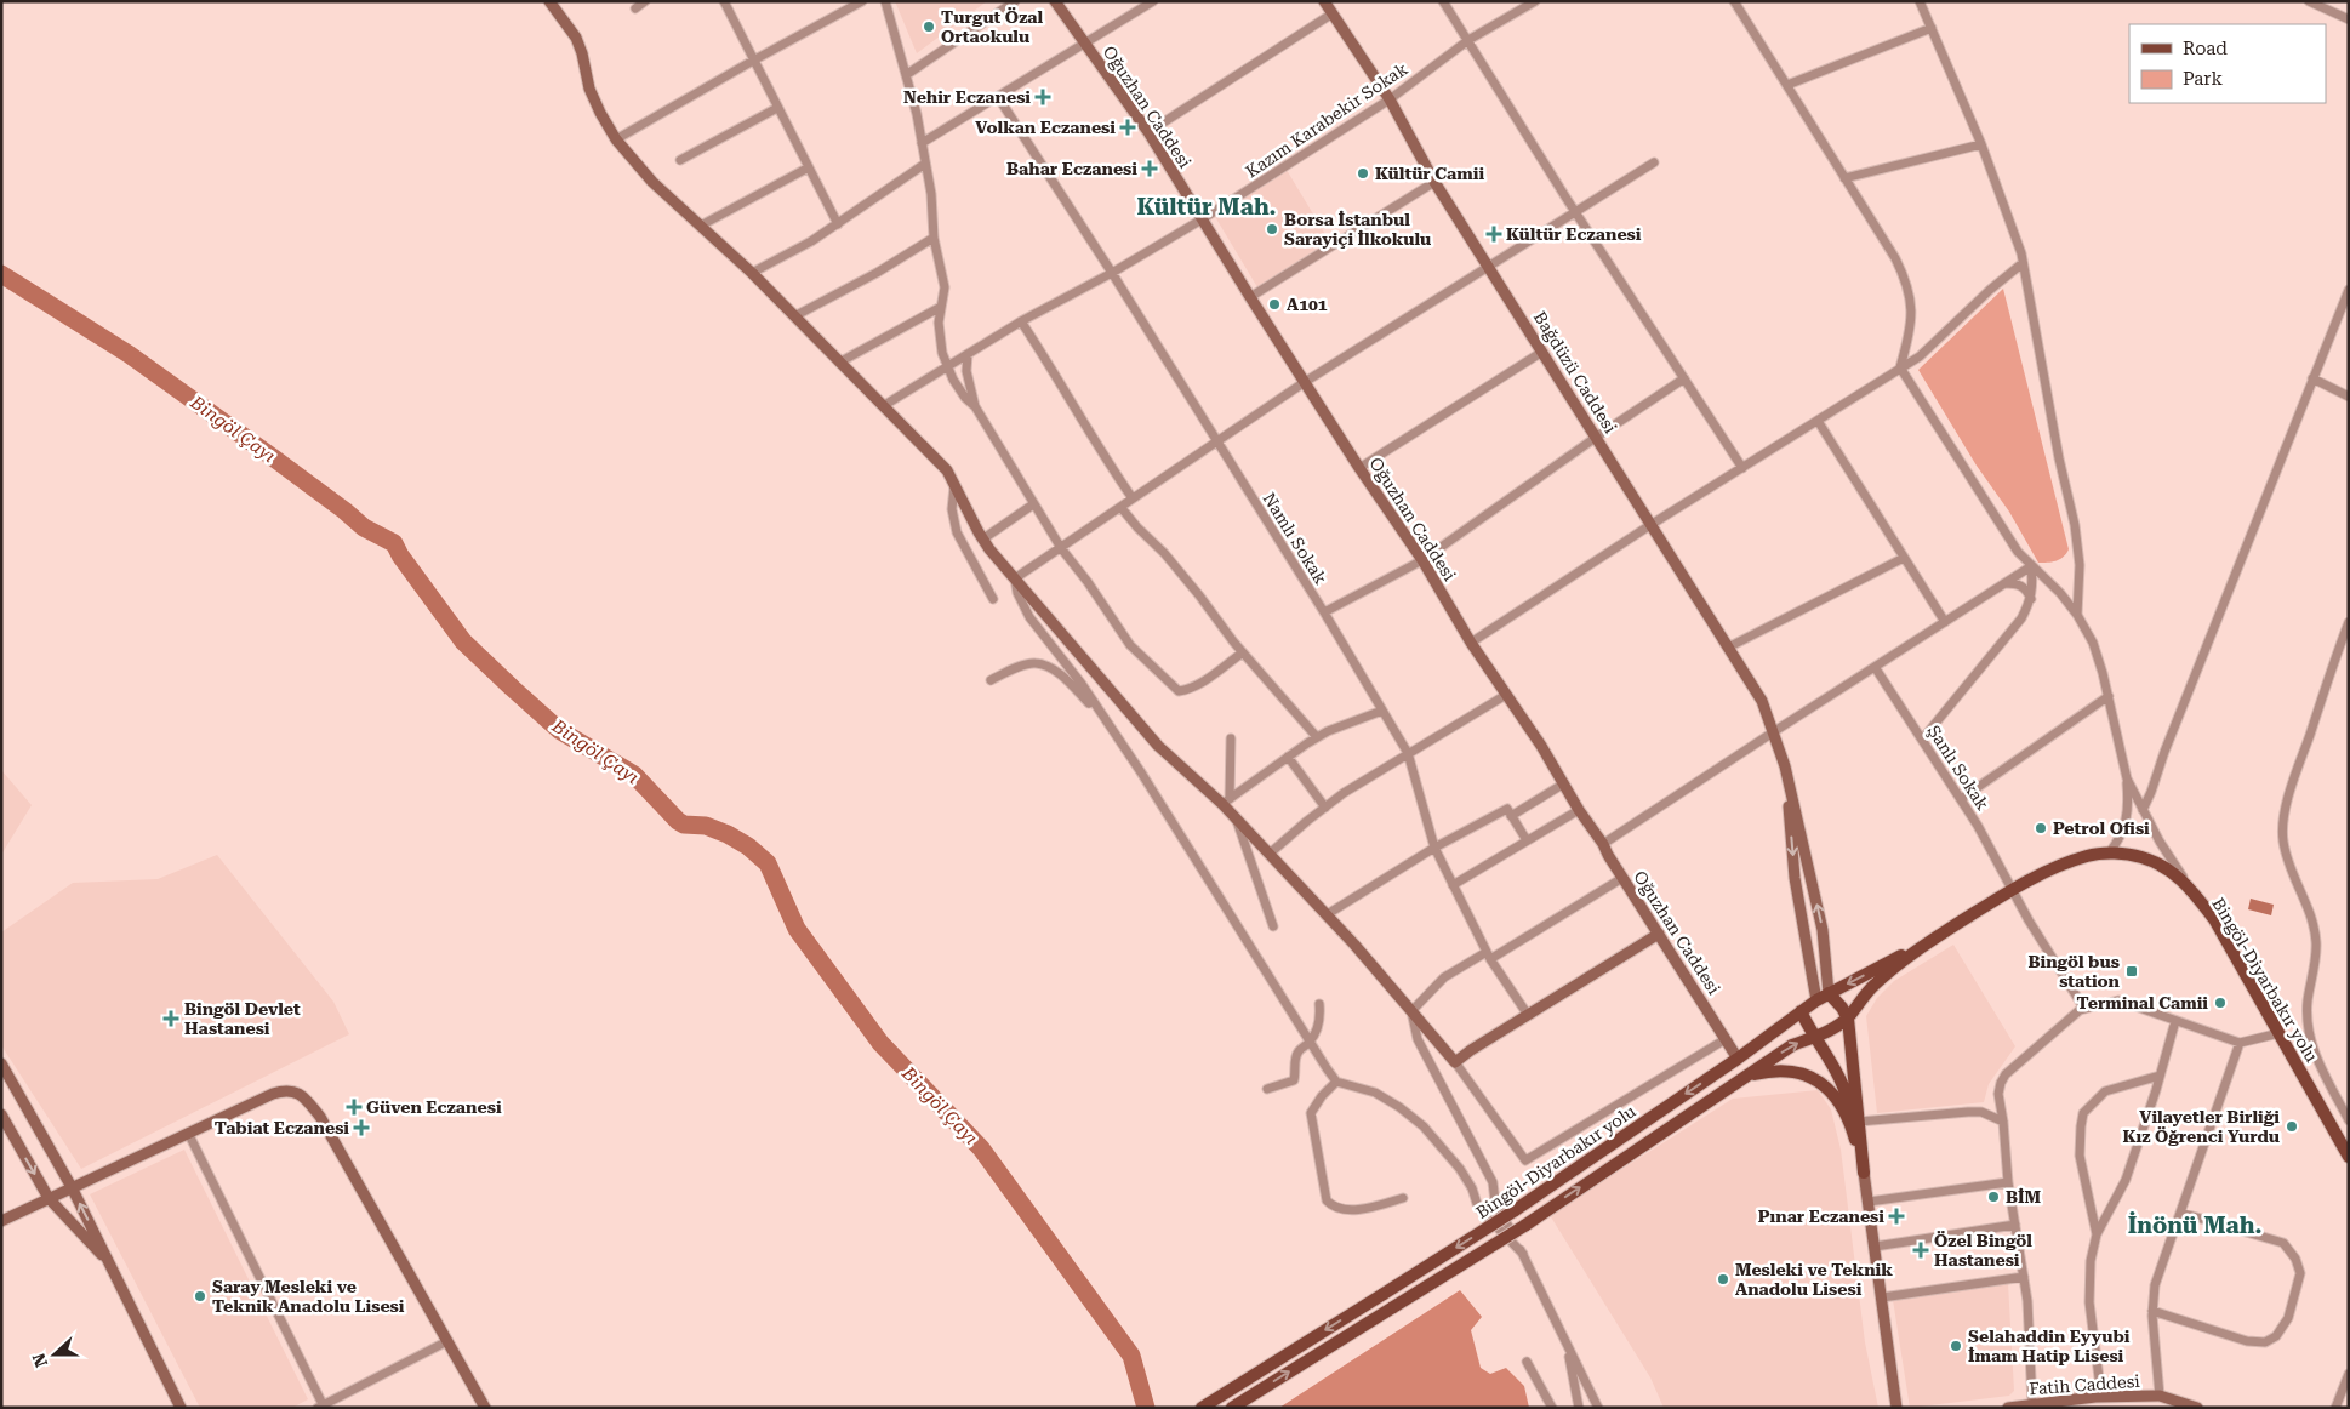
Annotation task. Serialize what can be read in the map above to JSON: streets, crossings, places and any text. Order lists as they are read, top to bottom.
{
  "streets": {
    "main road": ["Bingöl-Diyarbakır yolu"],
    "street": [
      "Oğuzhan Caddesi",
      "Kazım Karabekir Sokak",
      "Bağdüzü Caddesi",
      "Namlı Sokak",
      "Şanlı Sokak",
      "Fatih Caddesi"
    ]
  },
  "crossings": [
    ["Oğuzhan Caddesi", "Kazım Karabekir Sokak"],
    ["Oğuzhan Caddesi", "Bingöl-Diyarbakır yolu"],
    ["Kazım Karabekir Sokak", "Bağdüzü Caddesi"],
    ["Kazım Karabekir Sokak", "Namlı Sokak"],
    ["Şanlı Sokak", "Bingöl-Diyarbakır yolu"]
  ],
  "districts": ["Kültür Mah.", "İnönü Mah."],
  "water": ["Bingöl Çayı"],
  "places": {
    "other": [
      "Turgut Özal Ortaokulu",
      "Kültür Camii",
      "Borsa İstanbul Sarayiçi İlkokulu",
      "A101",
      "Petrol Ofisi",
      "Terminal Camii",
      "Vilayetler Birliği Kız Öğrenci Yurdu",
      "BİM",
      "Mesleki ve Teknik Anadolu Lisesi",
      "Saray Mesleki ve Teknik Anadolu Lisesi",
      "Selahaddin Eyyubi İmam Hatip Lisesi"
    ],
    "health": [
      "Nehir Eczanesi",
      "Volkan Eczanesi",
      "Bahar Eczanesi",
      "Kültür Eczanesi",
      "Bingöl Devlet Hastanesi",
      "Güven Eczanesi",
      "Tabiat Eczanesi",
      "Pınar Eczanesi",
      "Özel Bingöl Hastanesi"
    ],
    "transit": ["Bingöl bus station"]
  },
  "legend": ["Road", "Park"],
  "north": "left"
}
